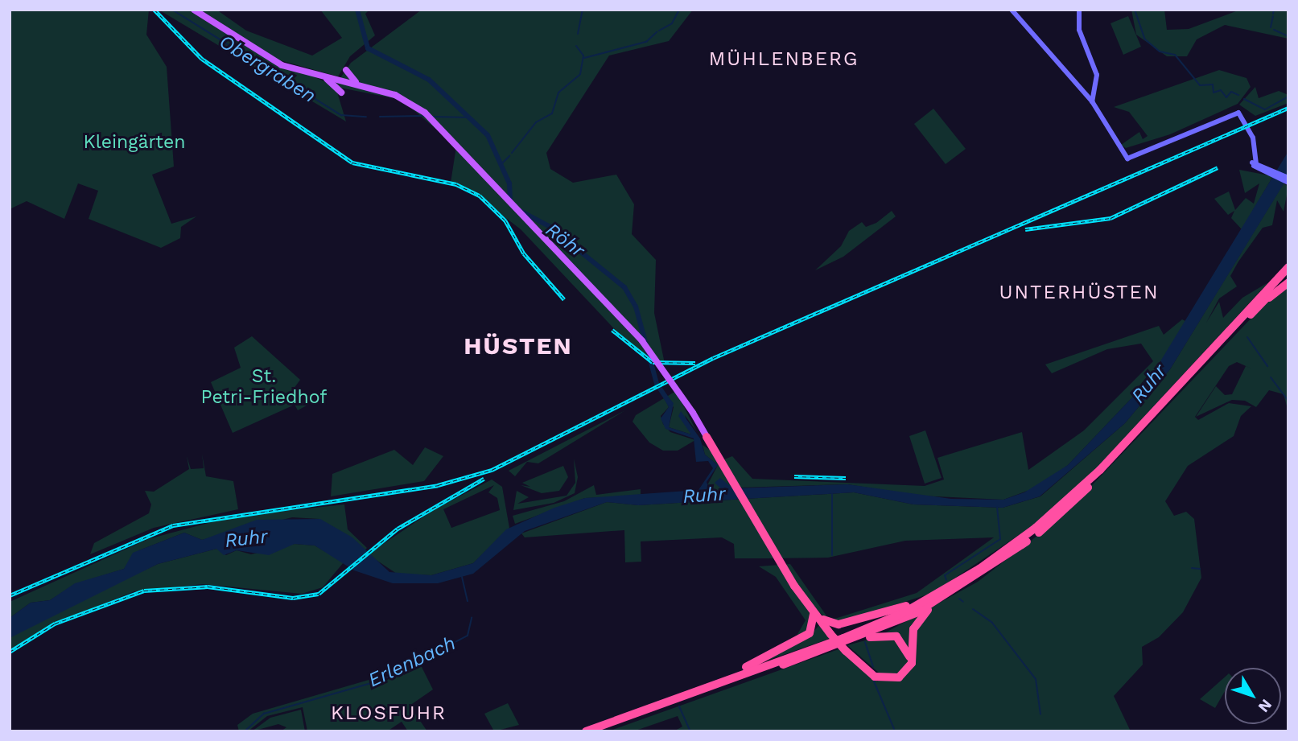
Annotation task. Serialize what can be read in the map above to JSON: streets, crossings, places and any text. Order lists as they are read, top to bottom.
{
  "districts": [
    "MÜHLENBERG",
    "UNTERHÜSTEN",
    "HÜSTEN",
    "KLOSFUHR"
  ],
  "water": [
    "Obergraben",
    "Röhr",
    "Ruhr",
    "Erlenbach"
  ],
  "parks": ["Kleingärten", "St. Petri-Friedhof"],
  "north": "bottom right"
}
